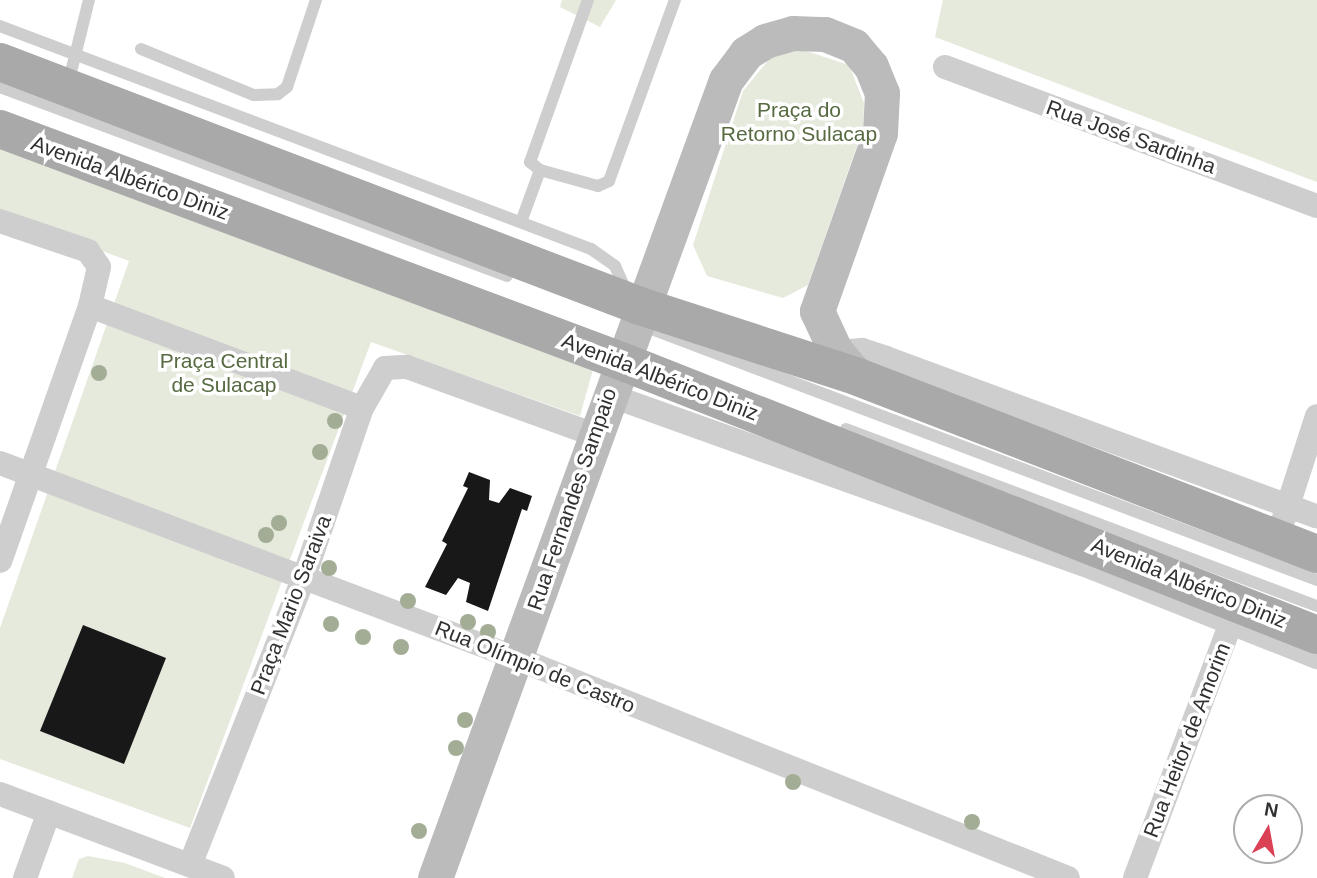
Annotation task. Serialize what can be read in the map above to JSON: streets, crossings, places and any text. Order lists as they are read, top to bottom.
{
  "streets": {
    "main road": ["Avenida Albérico Diniz", "Rua Fernandes Sampaio"],
    "street": [
      "Rua José Sardinha",
      "Praça Mario Saraiva",
      "Rua Olímpio de Castro",
      "Rua Heitor de Amorim"
    ]
  },
  "crossings": [
    ["Avenida Albérico Diniz", "Rua Fernandes Sampaio"],
    ["Avenida Albérico Diniz", "Rua Heitor de Amorim"],
    ["Rua Fernandes Sampaio", "Praça Mario Saraiva"],
    ["Rua Fernandes Sampaio", "Rua Olímpio de Castro"],
    ["Praça Mario Saraiva", "Rua Olímpio de Castro"]
  ],
  "parks": ["Praça do Retorno Sulacap", "Praça Central de Sulacap"],
  "north": "top"
}
